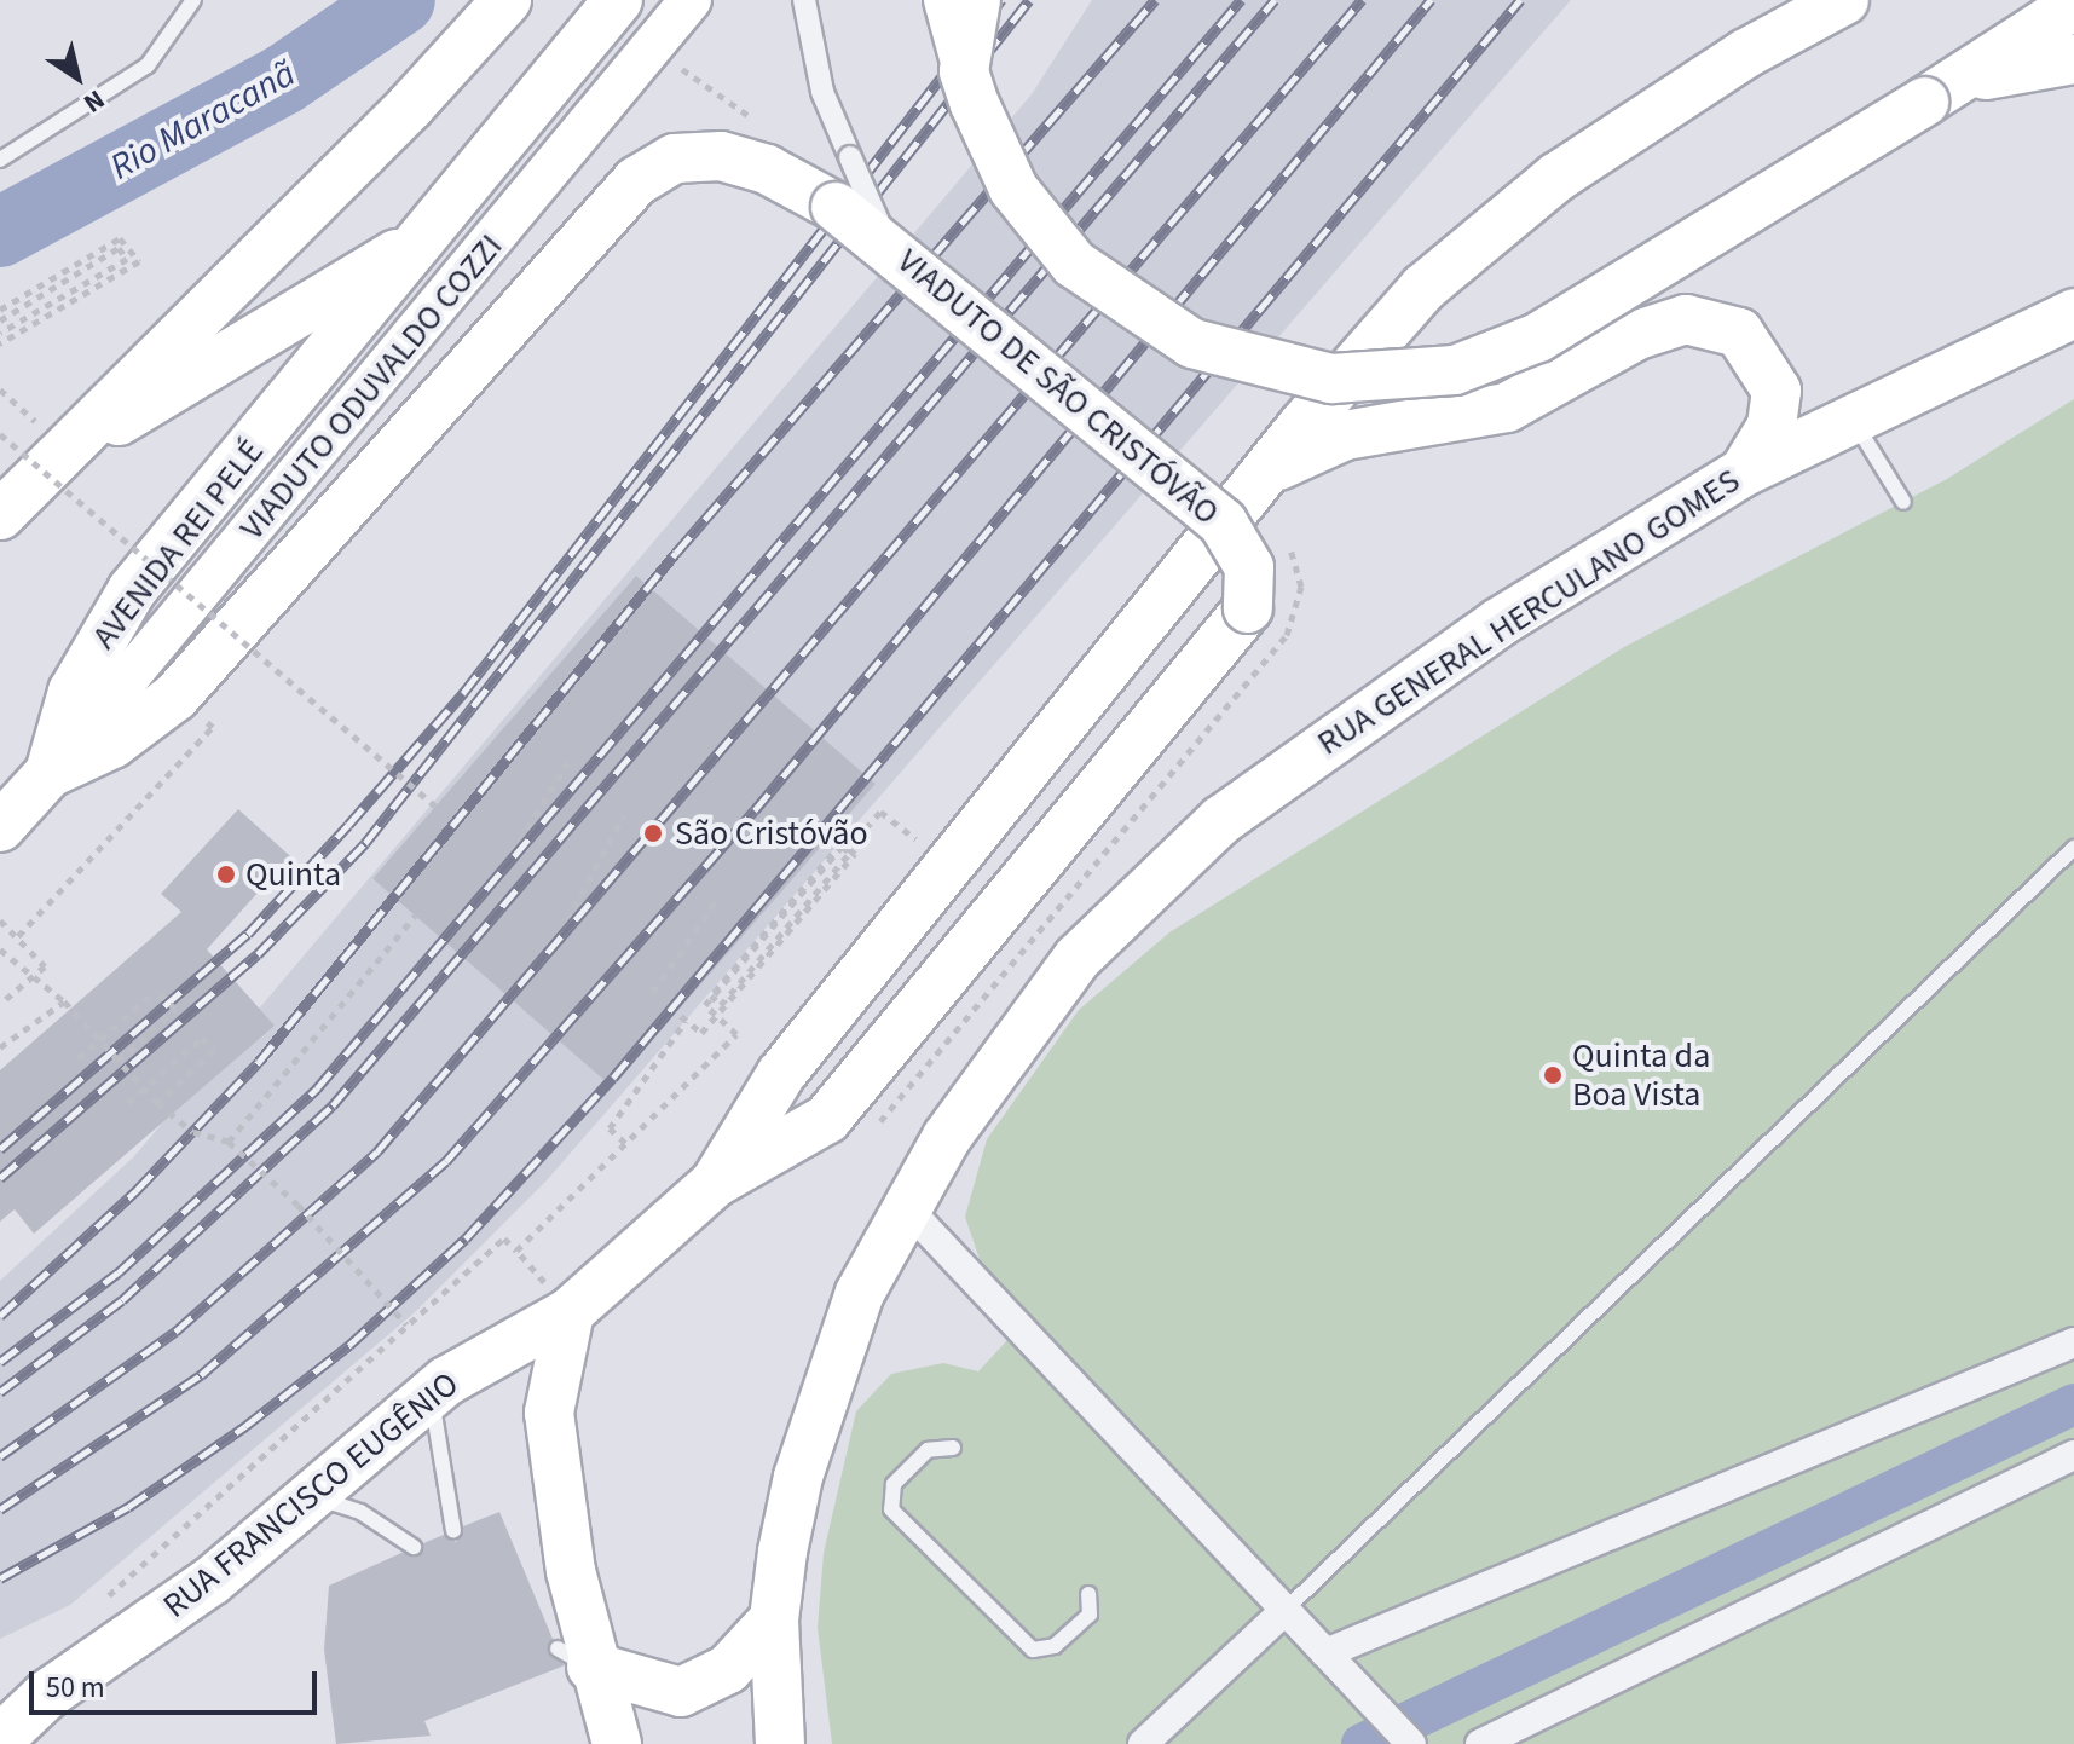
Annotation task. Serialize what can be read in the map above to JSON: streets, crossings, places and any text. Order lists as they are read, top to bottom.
{
  "streets": {
    "main road": [
      "VIADUTO ODUVALDO COZZI",
      "VIADUTO DE SÃO CRISTÓVÃO",
      "AVENIDA REI PELÉ",
      "RUA GENERAL HERCULANO GOMES",
      "RUA FRANCISCO EUGÊNIO"
    ]
  },
  "crossings": [
    ["VIADUTO ODUVALDO COZZI", "AVENIDA REI PELÉ"]
  ],
  "water": ["Rio Maracanã"],
  "places": ["São Cristóvão", "Quinta", "Quinta da Boa Vista"],
  "scale_bar": "50 m",
  "north": "bottom right"
}
